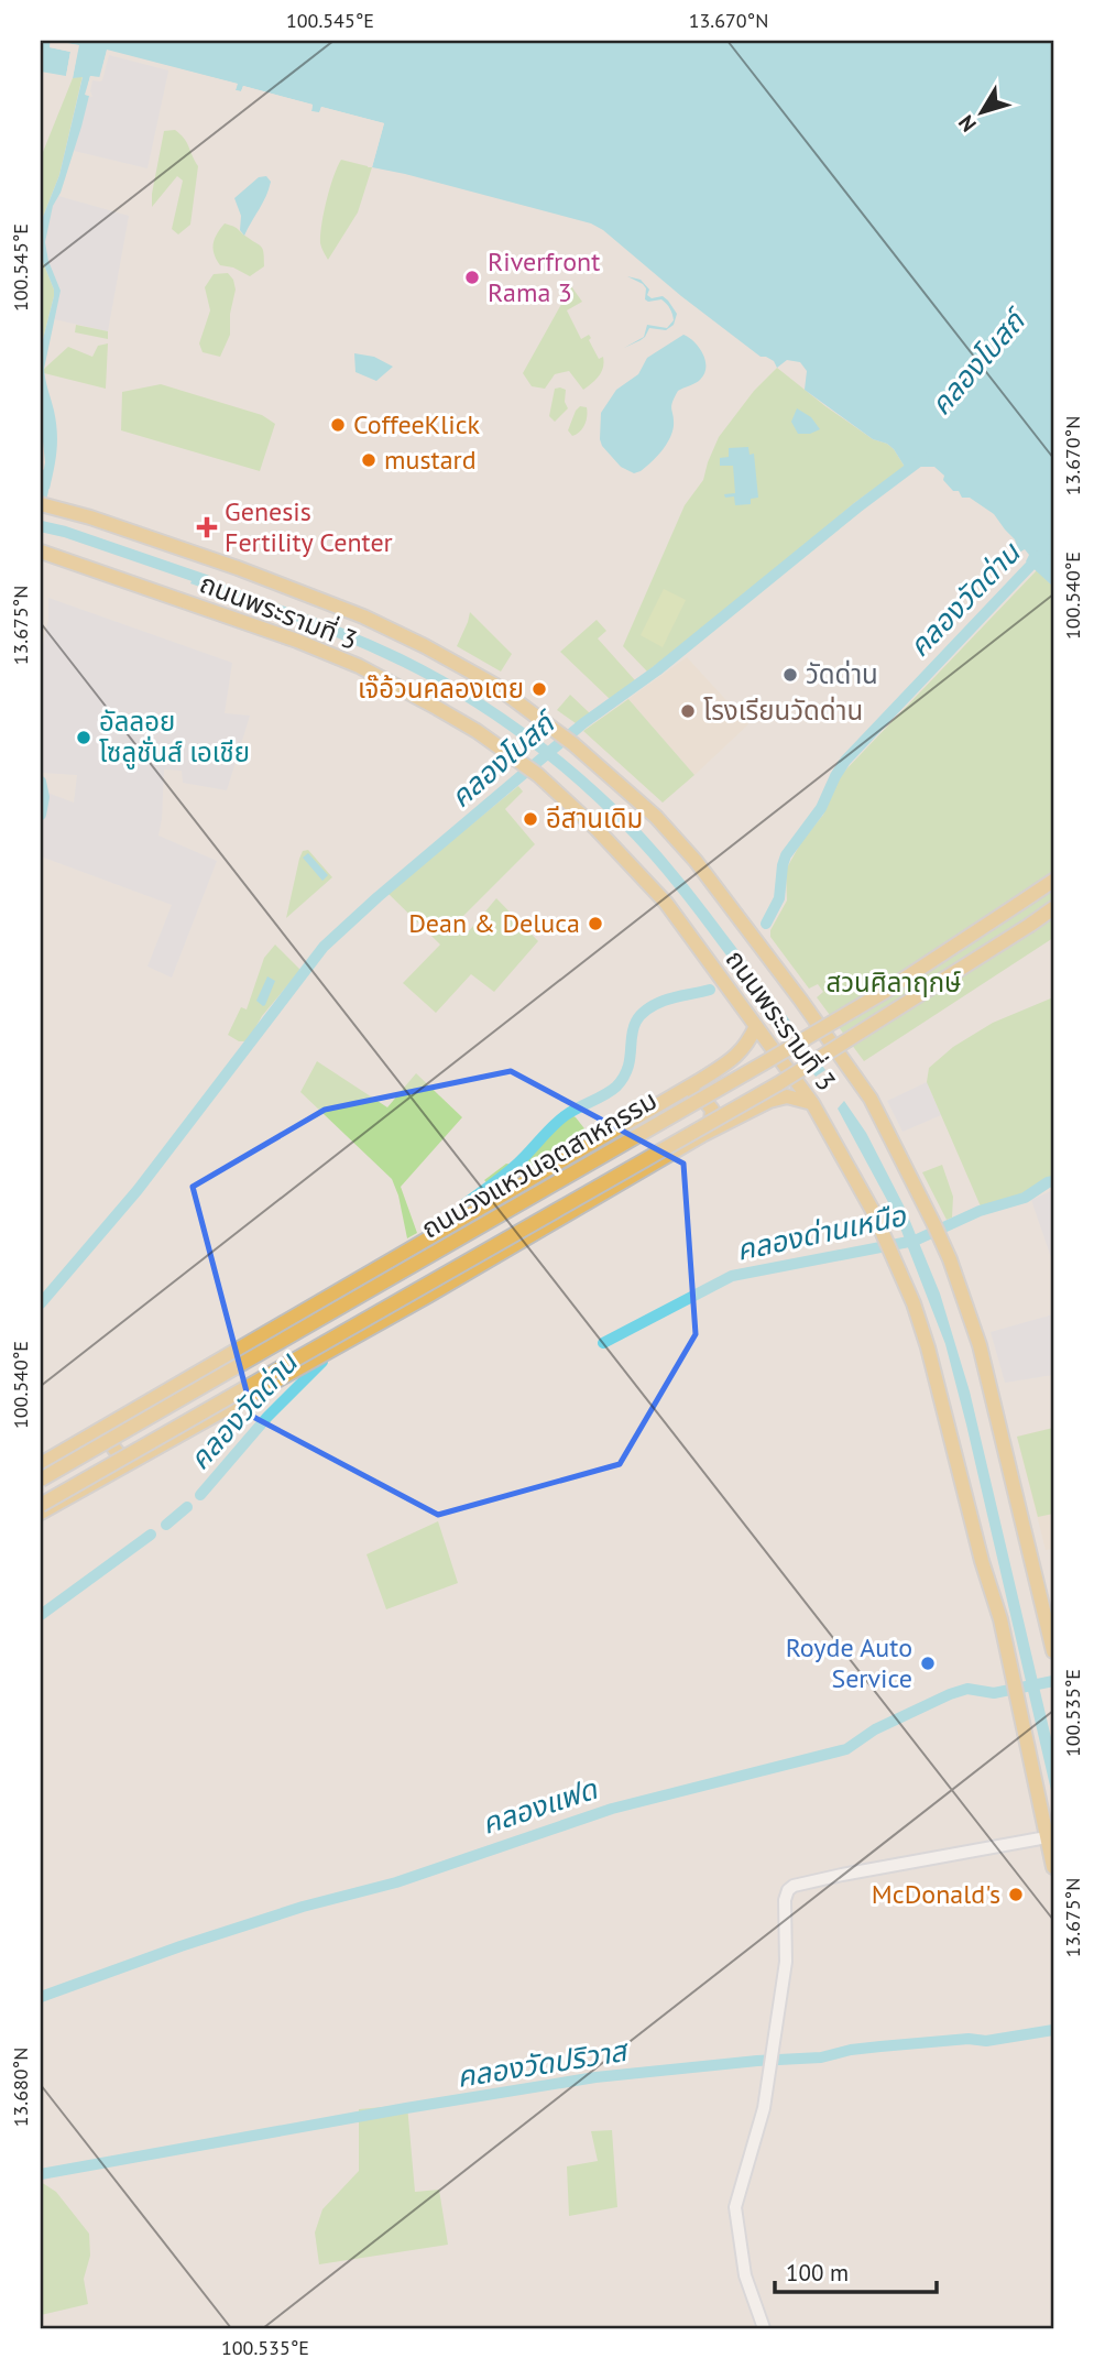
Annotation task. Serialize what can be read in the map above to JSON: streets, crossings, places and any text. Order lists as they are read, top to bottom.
{
  "streets": {
    "main road": ["ถนนพระรามที่ 3", "ถนนวงแหวนอุตสาหกรรม"]
  },
  "crossings": [
    ["ถนนพระรามที่ 3", "ถนนวงแหวนอุตสาหกรรม"]
  ],
  "water": [
    "คลองโบสถ์",
    "คลองวัดด่าน",
    "คลองด่านเหนือ",
    "คลองแฟด",
    "คลองวัดปริวาส"
  ],
  "parks": ["สวนศิลาฤกษ์"],
  "places": {
    "other": [
      "Riverfront Rama 3",
      "CoffeeKlick",
      "mustard",
      "วัดด่าน",
      "เจ๊อ้วนคลองเตย",
      "โรงเรียนวัดด่าน",
      "อัลลอย โซลูชั่นส์ เอเชีย",
      "อีสานเดิม",
      "Dean & Deluca",
      "Royde Auto Service",
      "McDonald's"
    ],
    "health": ["Genesis Fertility Center"]
  },
  "scale_bar": "100 m",
  "north": "bottom left",
  "coordinates": [
    "100.545°E",
    "13.670°N",
    "100.540°E",
    "13.675°N",
    "100.535°E",
    "13.680°N"
  ]
}
